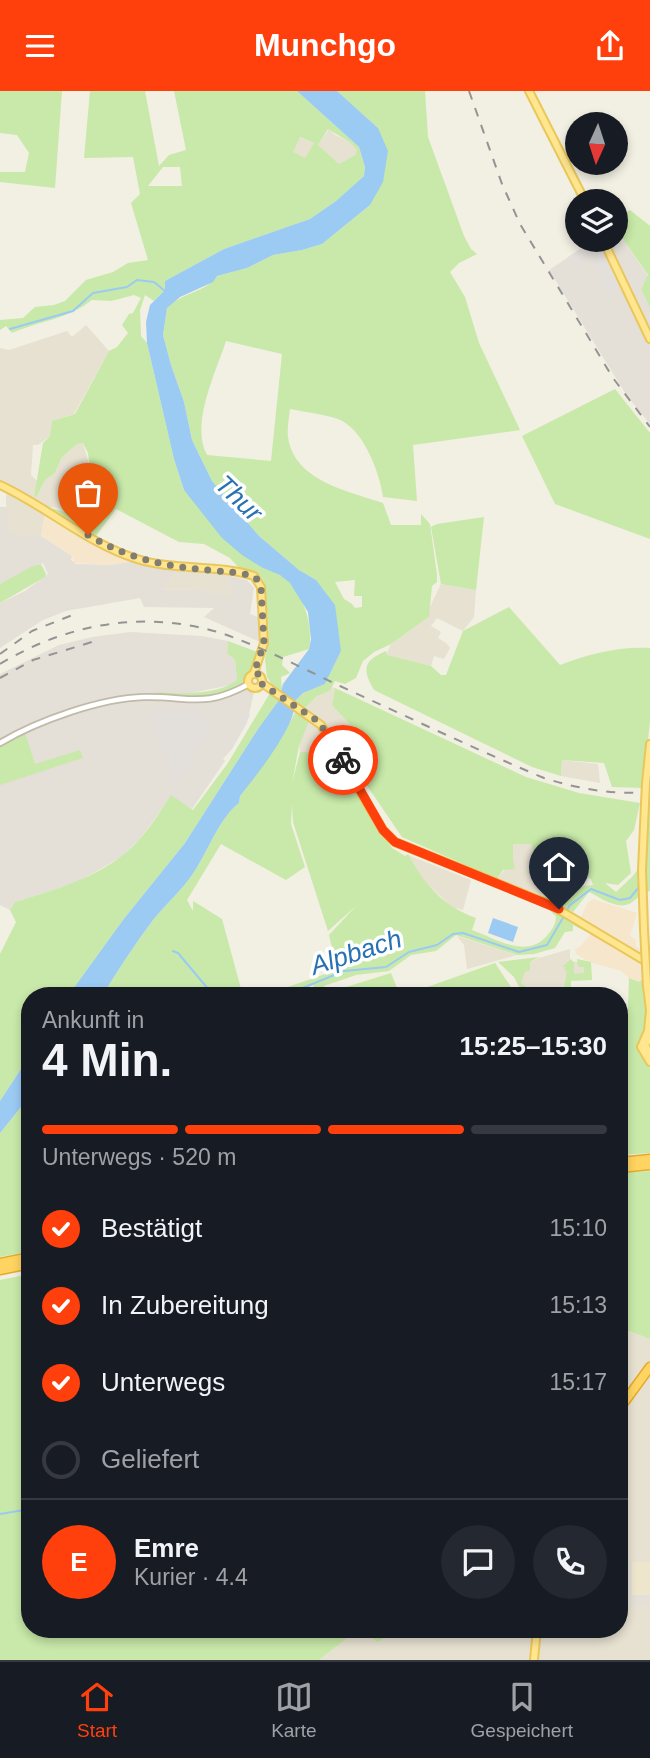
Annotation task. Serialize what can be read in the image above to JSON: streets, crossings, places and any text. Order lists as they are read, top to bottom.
{
  "water": ["Thur", "Alpbach"],
  "north": "bottom",
  "page": {
    "header": "Munchgo",
    "heading": ["4 Min.", "Ankunft in", "15:25–15:30"],
    "panel": ["Emre", "Kurier · 4.4"],
    "bar": "Unterwegs · 520 m",
    "list": [
      ["Bestätigt", "15:10"],
      ["In Zubereitung", "15:13"],
      ["Unterwegs", "15:17"],
      "Geliefert"
    ],
    "round": "E",
    "tabs": ["Start", "Karte", "Gespeichert"]
  }
}
